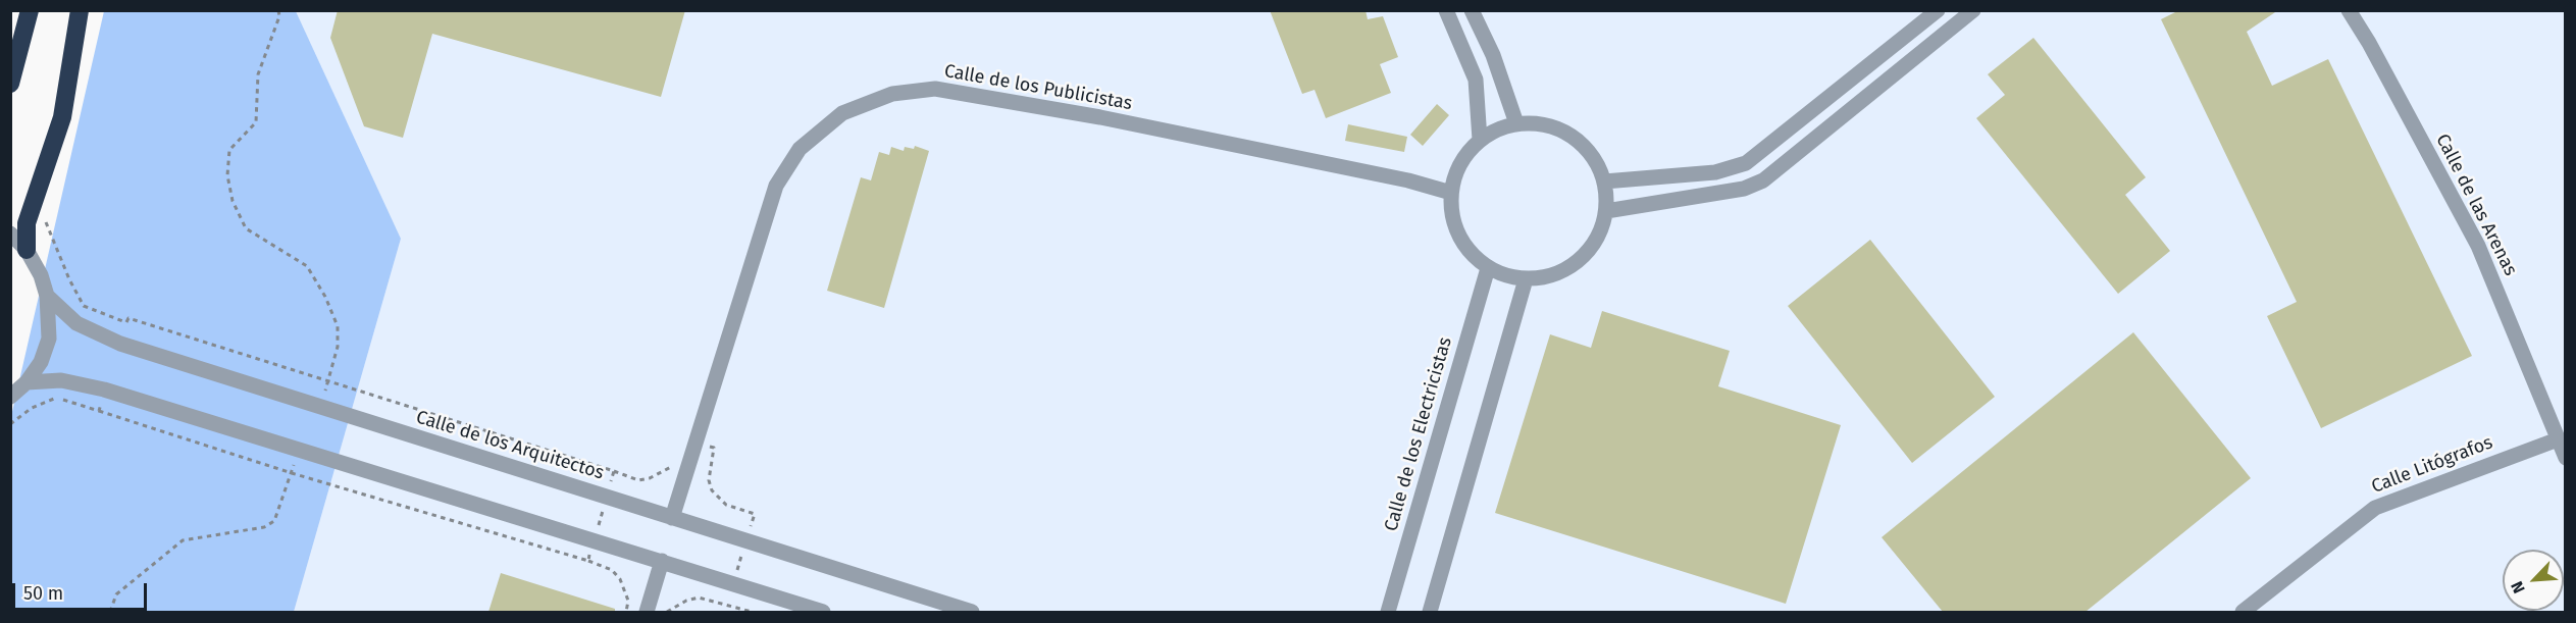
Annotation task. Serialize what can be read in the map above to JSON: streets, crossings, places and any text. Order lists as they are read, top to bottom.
{
  "streets": {
    "street": [
      "Calle de los Publicistas",
      "Calle de las Arenas",
      "Calle de los Electricistas",
      "Calle de los Arquitectos",
      "Calle Litógrafos"
    ]
  },
  "crossings": [
    ["Calle de los Publicistas", "Calle de los Electricistas"],
    ["Calle de los Publicistas", "Calle de los Arquitectos"],
    ["Calle de las Arenas", "Calle Litógrafos"]
  ],
  "scale_bar": "50 m",
  "north": "bottom left"
}
